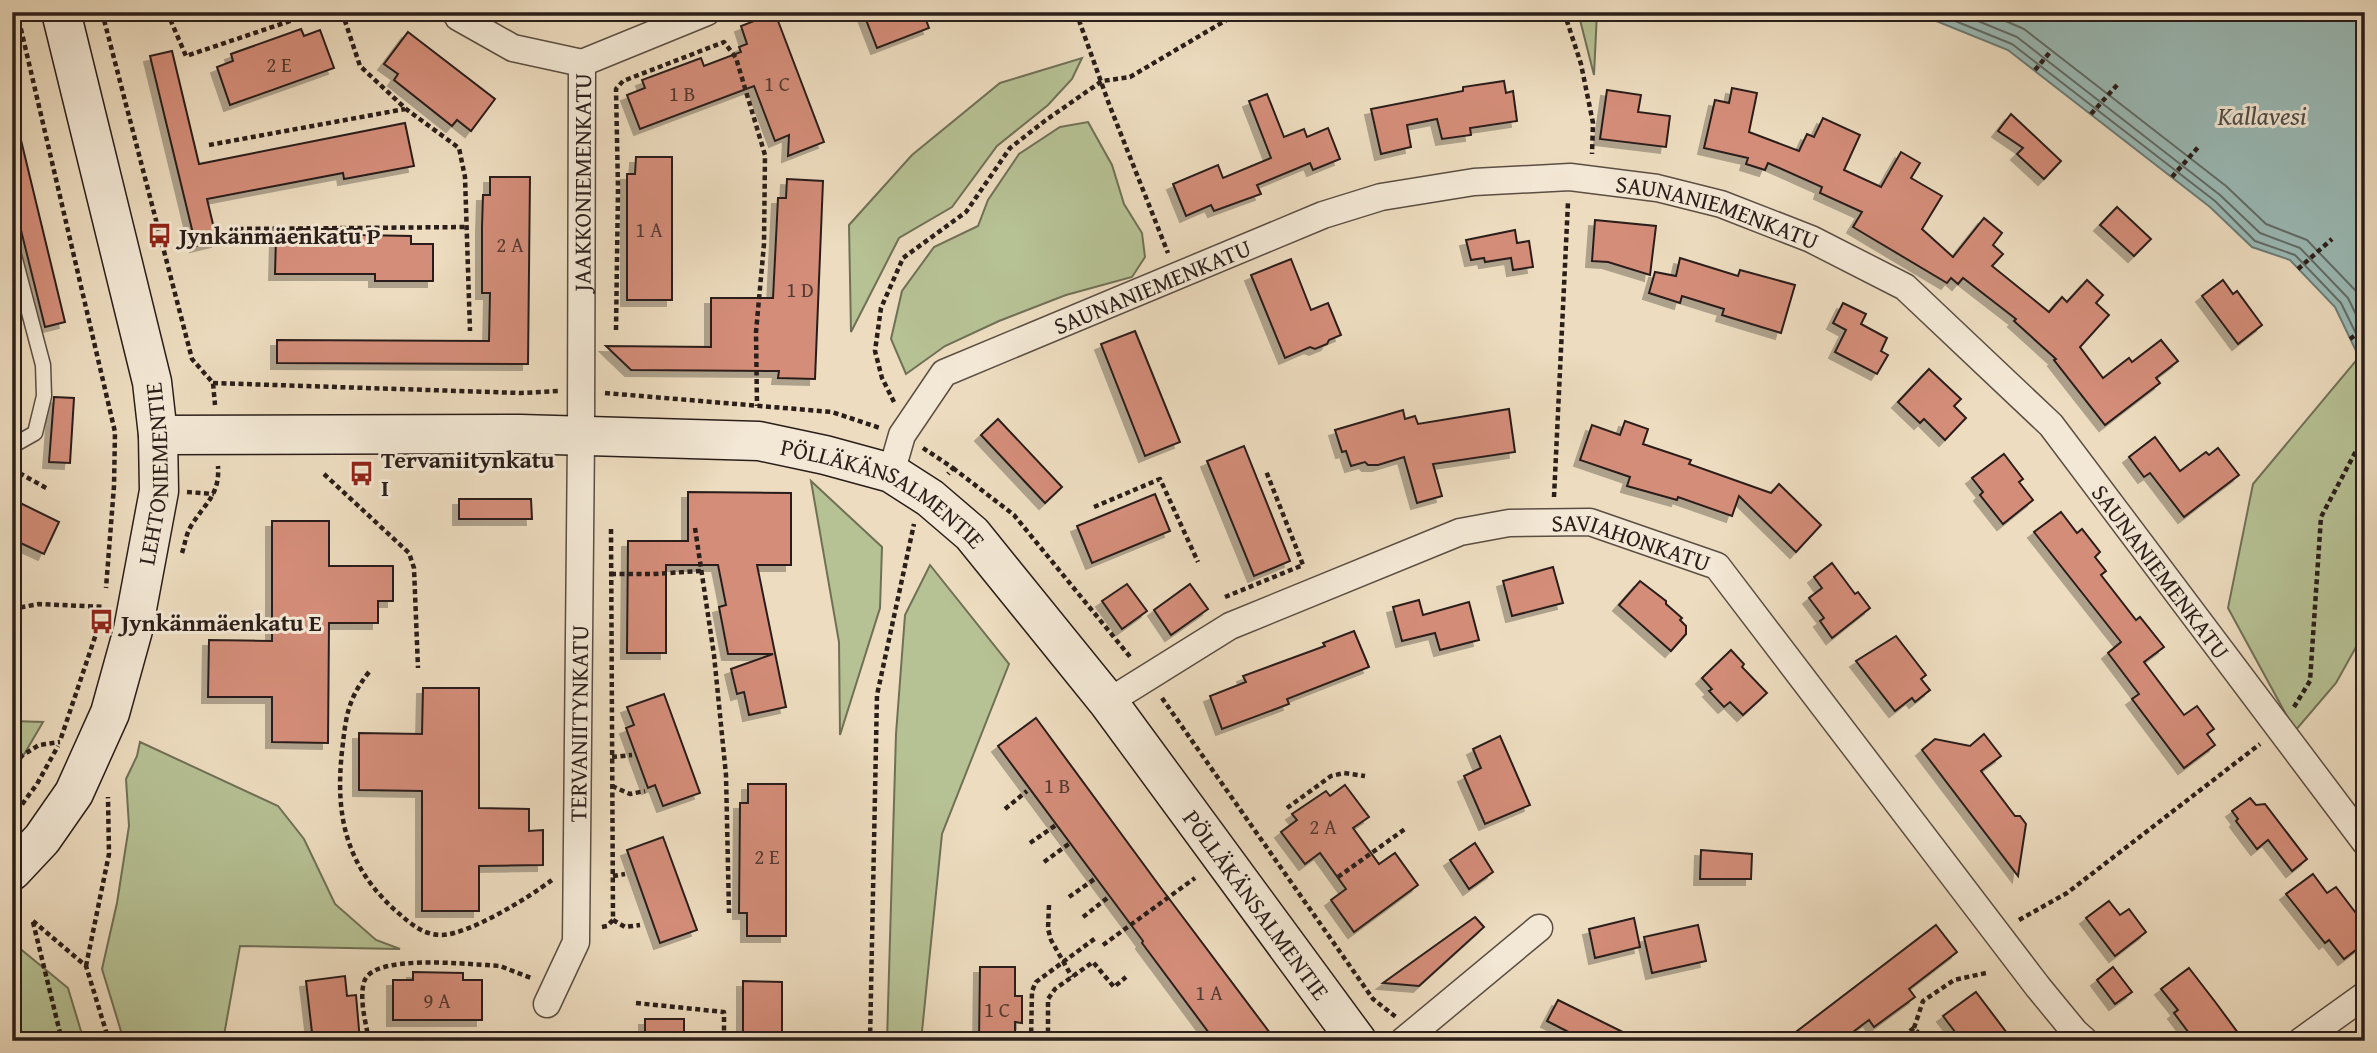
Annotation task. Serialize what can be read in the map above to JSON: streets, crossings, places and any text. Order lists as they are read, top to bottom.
{
  "streets": {
    "street": [
      "JAAKKONIEMENKATU",
      "SAUNANIEMENKATU",
      "LEHTONIEMENTIE",
      "PÖLLÄKÄNSALMENTIE",
      "SAVIAHONKATU",
      "TERVANIITYNKATU"
    ]
  },
  "crossings": [
    ["JAAKKONIEMENKATU", "PÖLLÄKÄNSALMENTIE"],
    ["JAAKKONIEMENKATU", "TERVANIITYNKATU"],
    ["SAUNANIEMENKATU", "PÖLLÄKÄNSALMENTIE"],
    ["LEHTONIEMENTIE", "PÖLLÄKÄNSALMENTIE"],
    ["PÖLLÄKÄNSALMENTIE", "SAVIAHONKATU"],
    ["PÖLLÄKÄNSALMENTIE", "TERVANIITYNKATU"]
  ],
  "water": ["Kallavesi"],
  "places": {
    "bus stop": ["Jynkänmäenkatu P", "Tervaniitynkatu I", "Jynkänmäenkatu E"]
  },
  "house_numbers": [
    "2 E",
    "1 C",
    "1 B",
    "1 A",
    "2 A",
    "1 D",
    "1 B",
    "2 A",
    "2 E",
    "1 A",
    "9 A",
    "1 C"
  ]
}
